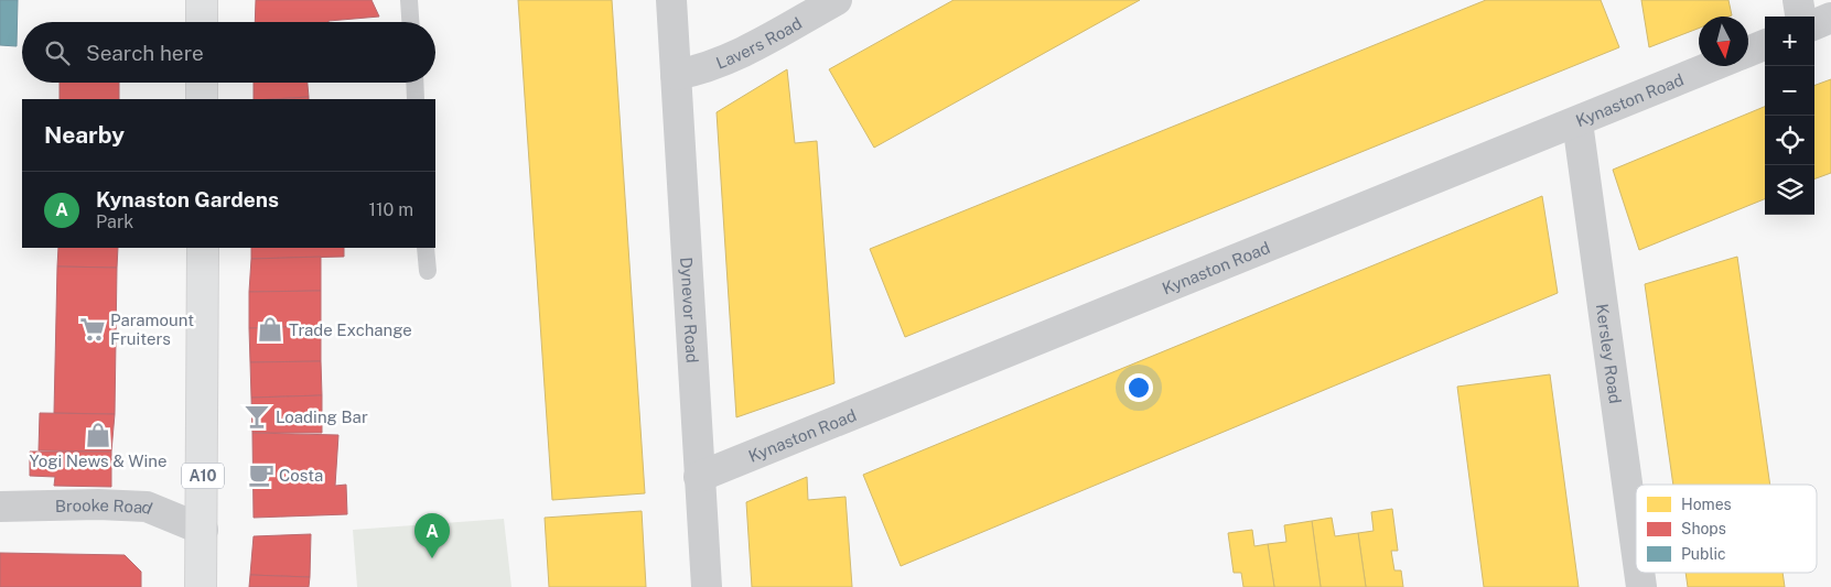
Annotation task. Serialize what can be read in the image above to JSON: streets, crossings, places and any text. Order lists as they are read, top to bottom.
{
  "streets": {
    "highway": ["A10"],
    "street": [
      "Lavers Road",
      "Kynaston Road",
      "Dynevor Road",
      "Kersley Road",
      "Brooke Road"
    ]
  },
  "crossings": [
    ["Lavers Road", "Dynevor Road"],
    ["Kynaston Road", "Dynevor Road"],
    ["Kynaston Road", "Kersley Road"],
    ["A10", "Brooke Road"]
  ],
  "places": {
    "supermarket": ["Paramount Fruiters"],
    "shop": ["Trade Exchange", "Yogi News & Wine"],
    "bar": ["Loading Bar"],
    "cafe": ["Costa"]
  },
  "legend": ["Homes", "Shops", "Public"],
  "north": "bottom",
  "page": {
    "map_buttons": ["+", "−"],
    "search": "Search here",
    "heading": "Nearby",
    "list": [
      {
        "mark": "A",
        "name": "Kynaston Gardens",
        "note": "Park",
        "value": "110 m"
      }
    ],
    "pins": "A"
  }
}
